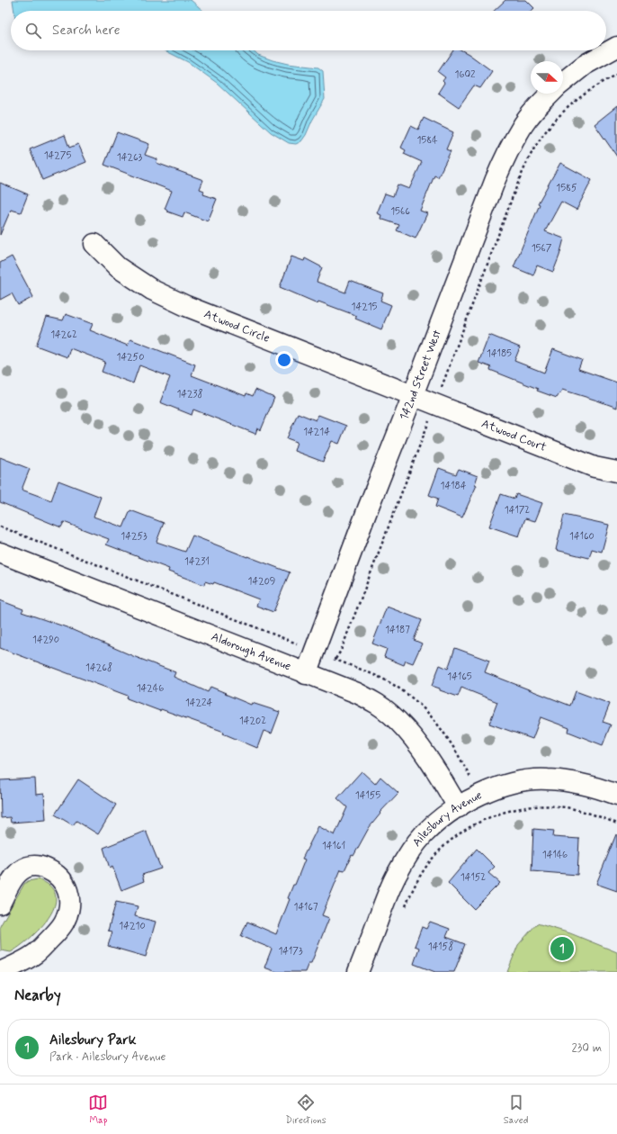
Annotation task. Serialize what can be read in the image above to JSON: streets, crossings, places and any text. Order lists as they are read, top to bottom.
{
  "streets": {
    "street": [
      "Atwood Circle",
      "142nd Street West",
      "Atwood Court",
      "Aldorough Avenue",
      "Ailesbury Avenue"
    ]
  },
  "crossings": [
    ["Atwood Circle", "142nd Street West"],
    ["Atwood Circle", "Atwood Court"],
    ["142nd Street West", "Atwood Court"],
    ["142nd Street West", "Aldorough Avenue"],
    ["Aldorough Avenue", "Ailesbury Avenue"]
  ],
  "house_numbers": [
    "1602",
    "1584",
    "14275",
    "14263",
    "1585",
    "1566",
    "1567",
    "14215",
    "14262",
    "14185",
    "14250",
    "14238",
    "14214",
    "14184",
    "14172",
    "14253",
    "14160",
    "14231",
    "14209",
    "14187",
    "14290",
    "14268",
    "14165",
    "14246",
    "14224",
    "14202",
    "14155",
    "14161",
    "14146",
    "14152",
    "14167",
    "14210",
    "14158",
    "14173"
  ],
  "north": "right",
  "page": {
    "search": "Search here",
    "pins": "1",
    "heading": "Nearby",
    "list": [
      {
        "mark": "1",
        "name": "Ailesbury Park",
        "note": "Park · Ailesbury Avenue",
        "value": "230 m"
      }
    ],
    "nav": ["Map", "Directions", "Saved"]
  }
}
